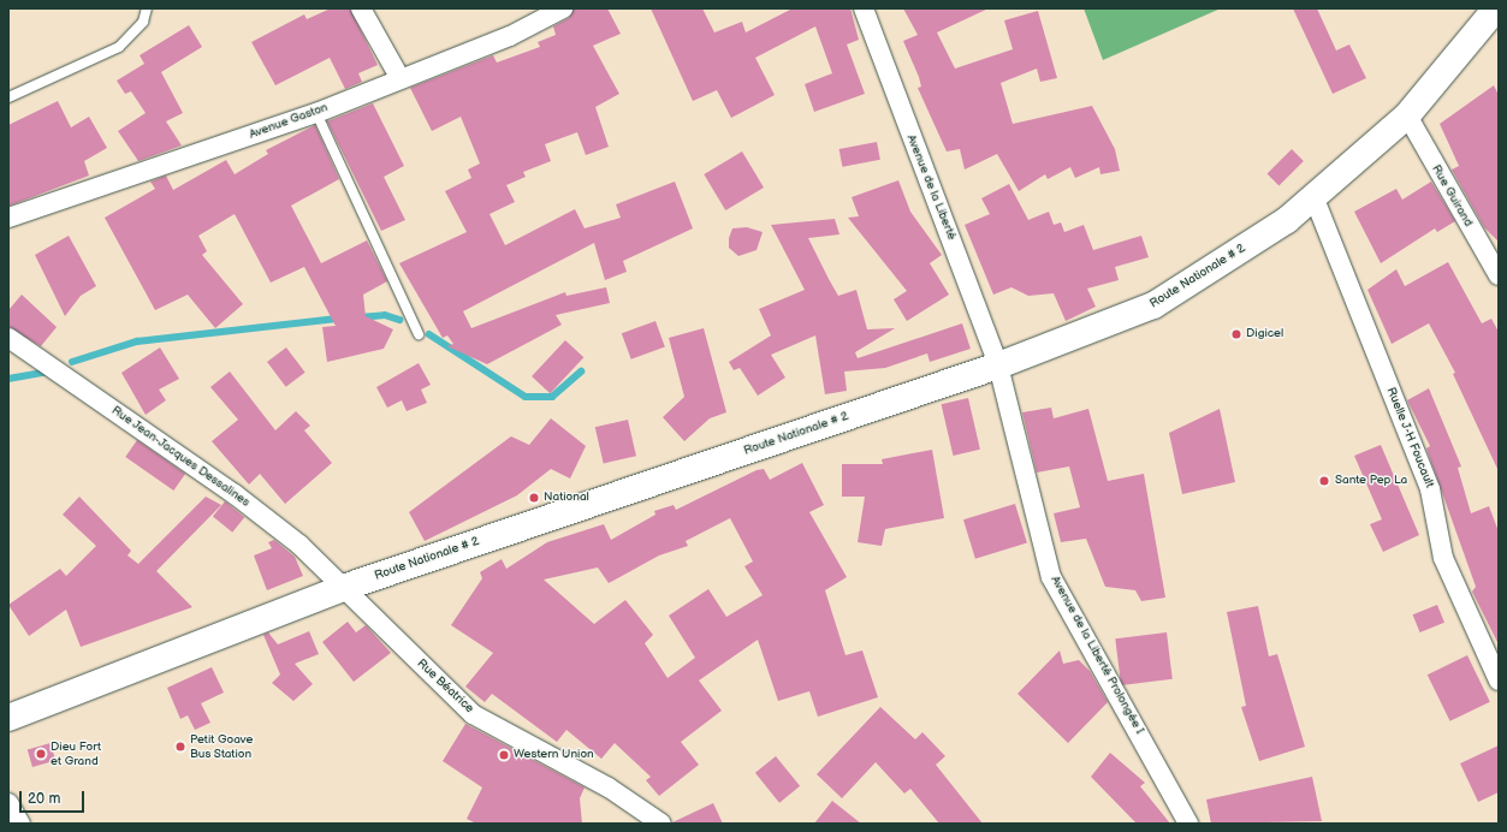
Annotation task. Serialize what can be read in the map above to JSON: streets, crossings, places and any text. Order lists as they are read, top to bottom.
{
  "streets": {
    "main road": ["Route Nationale # 2"],
    "street": [
      "Avenue Gaston",
      "Avenue de la Liberté",
      "Rue Guirand",
      "Ruelle J-H Foucault",
      "Rue Jean-Jacques Dessalines",
      "Avenue de la Liberté Prolongée I",
      "Rue Béatrice"
    ]
  },
  "crossings": [
    ["Avenue de la Liberté", "Route Nationale # 2"],
    ["Avenue de la Liberté", "Avenue de la Liberté Prolongée I"],
    ["Rue Guirand", "Route Nationale # 2"],
    ["Route Nationale # 2", "Ruelle J-H Foucault"],
    ["Route Nationale # 2", "Rue Jean-Jacques Dessalines"],
    ["Route Nationale # 2", "Avenue de la Liberté Prolongée I"],
    ["Route Nationale # 2", "Rue Béatrice"],
    ["Rue Jean-Jacques Dessalines", "Rue Béatrice"]
  ],
  "places": [
    "Digicel",
    "Sante Pep La",
    "National",
    "Petit Goave Bus Station",
    "Dieu Fort et Grand",
    "Western Union"
  ],
  "scale_bar": "20 m"
}
